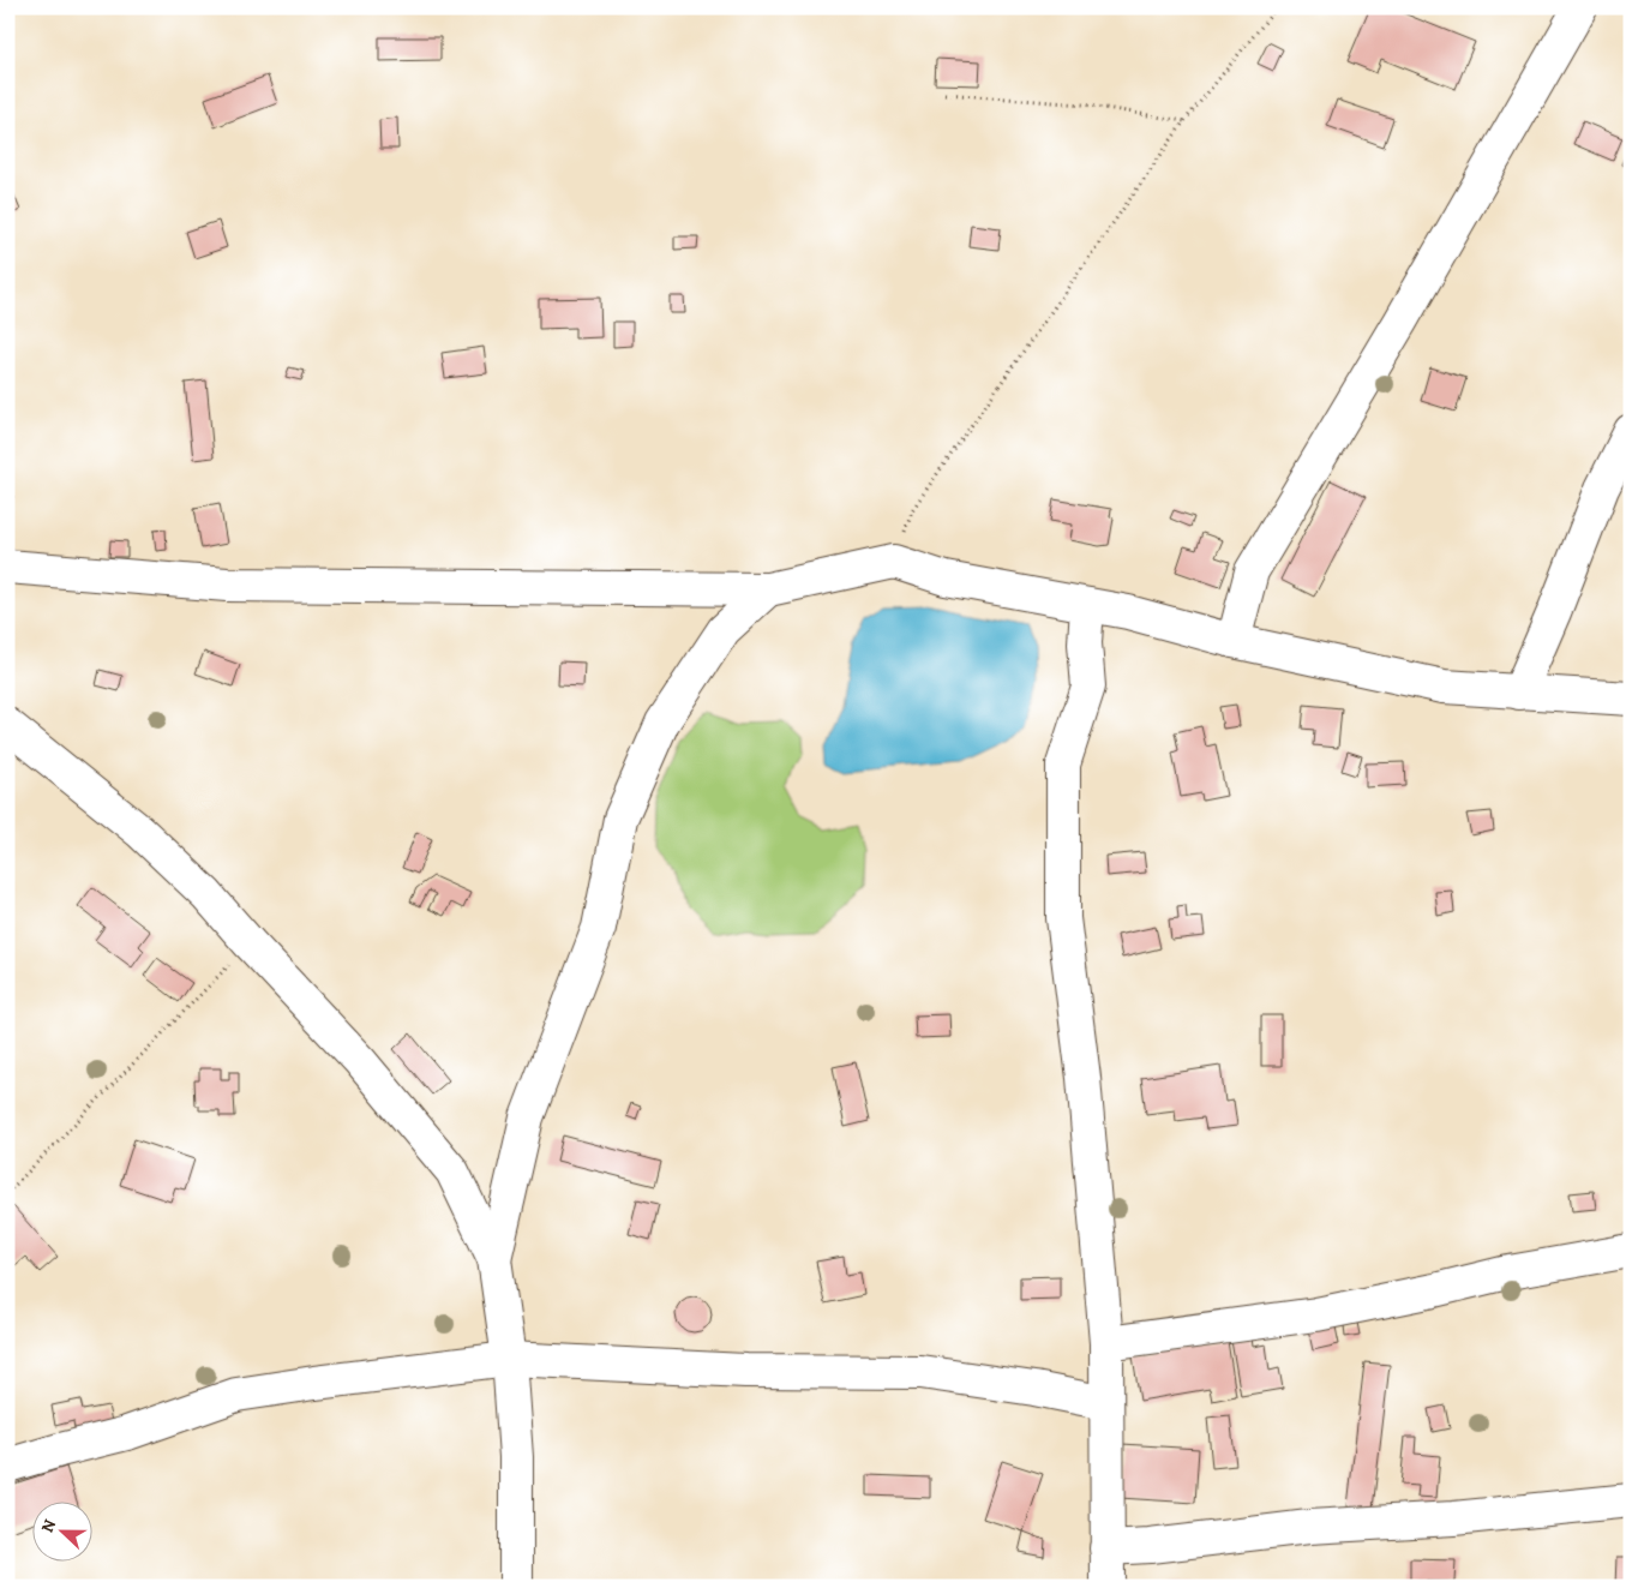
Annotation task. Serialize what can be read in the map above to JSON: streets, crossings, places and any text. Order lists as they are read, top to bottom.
{
  "north": "left"
}
